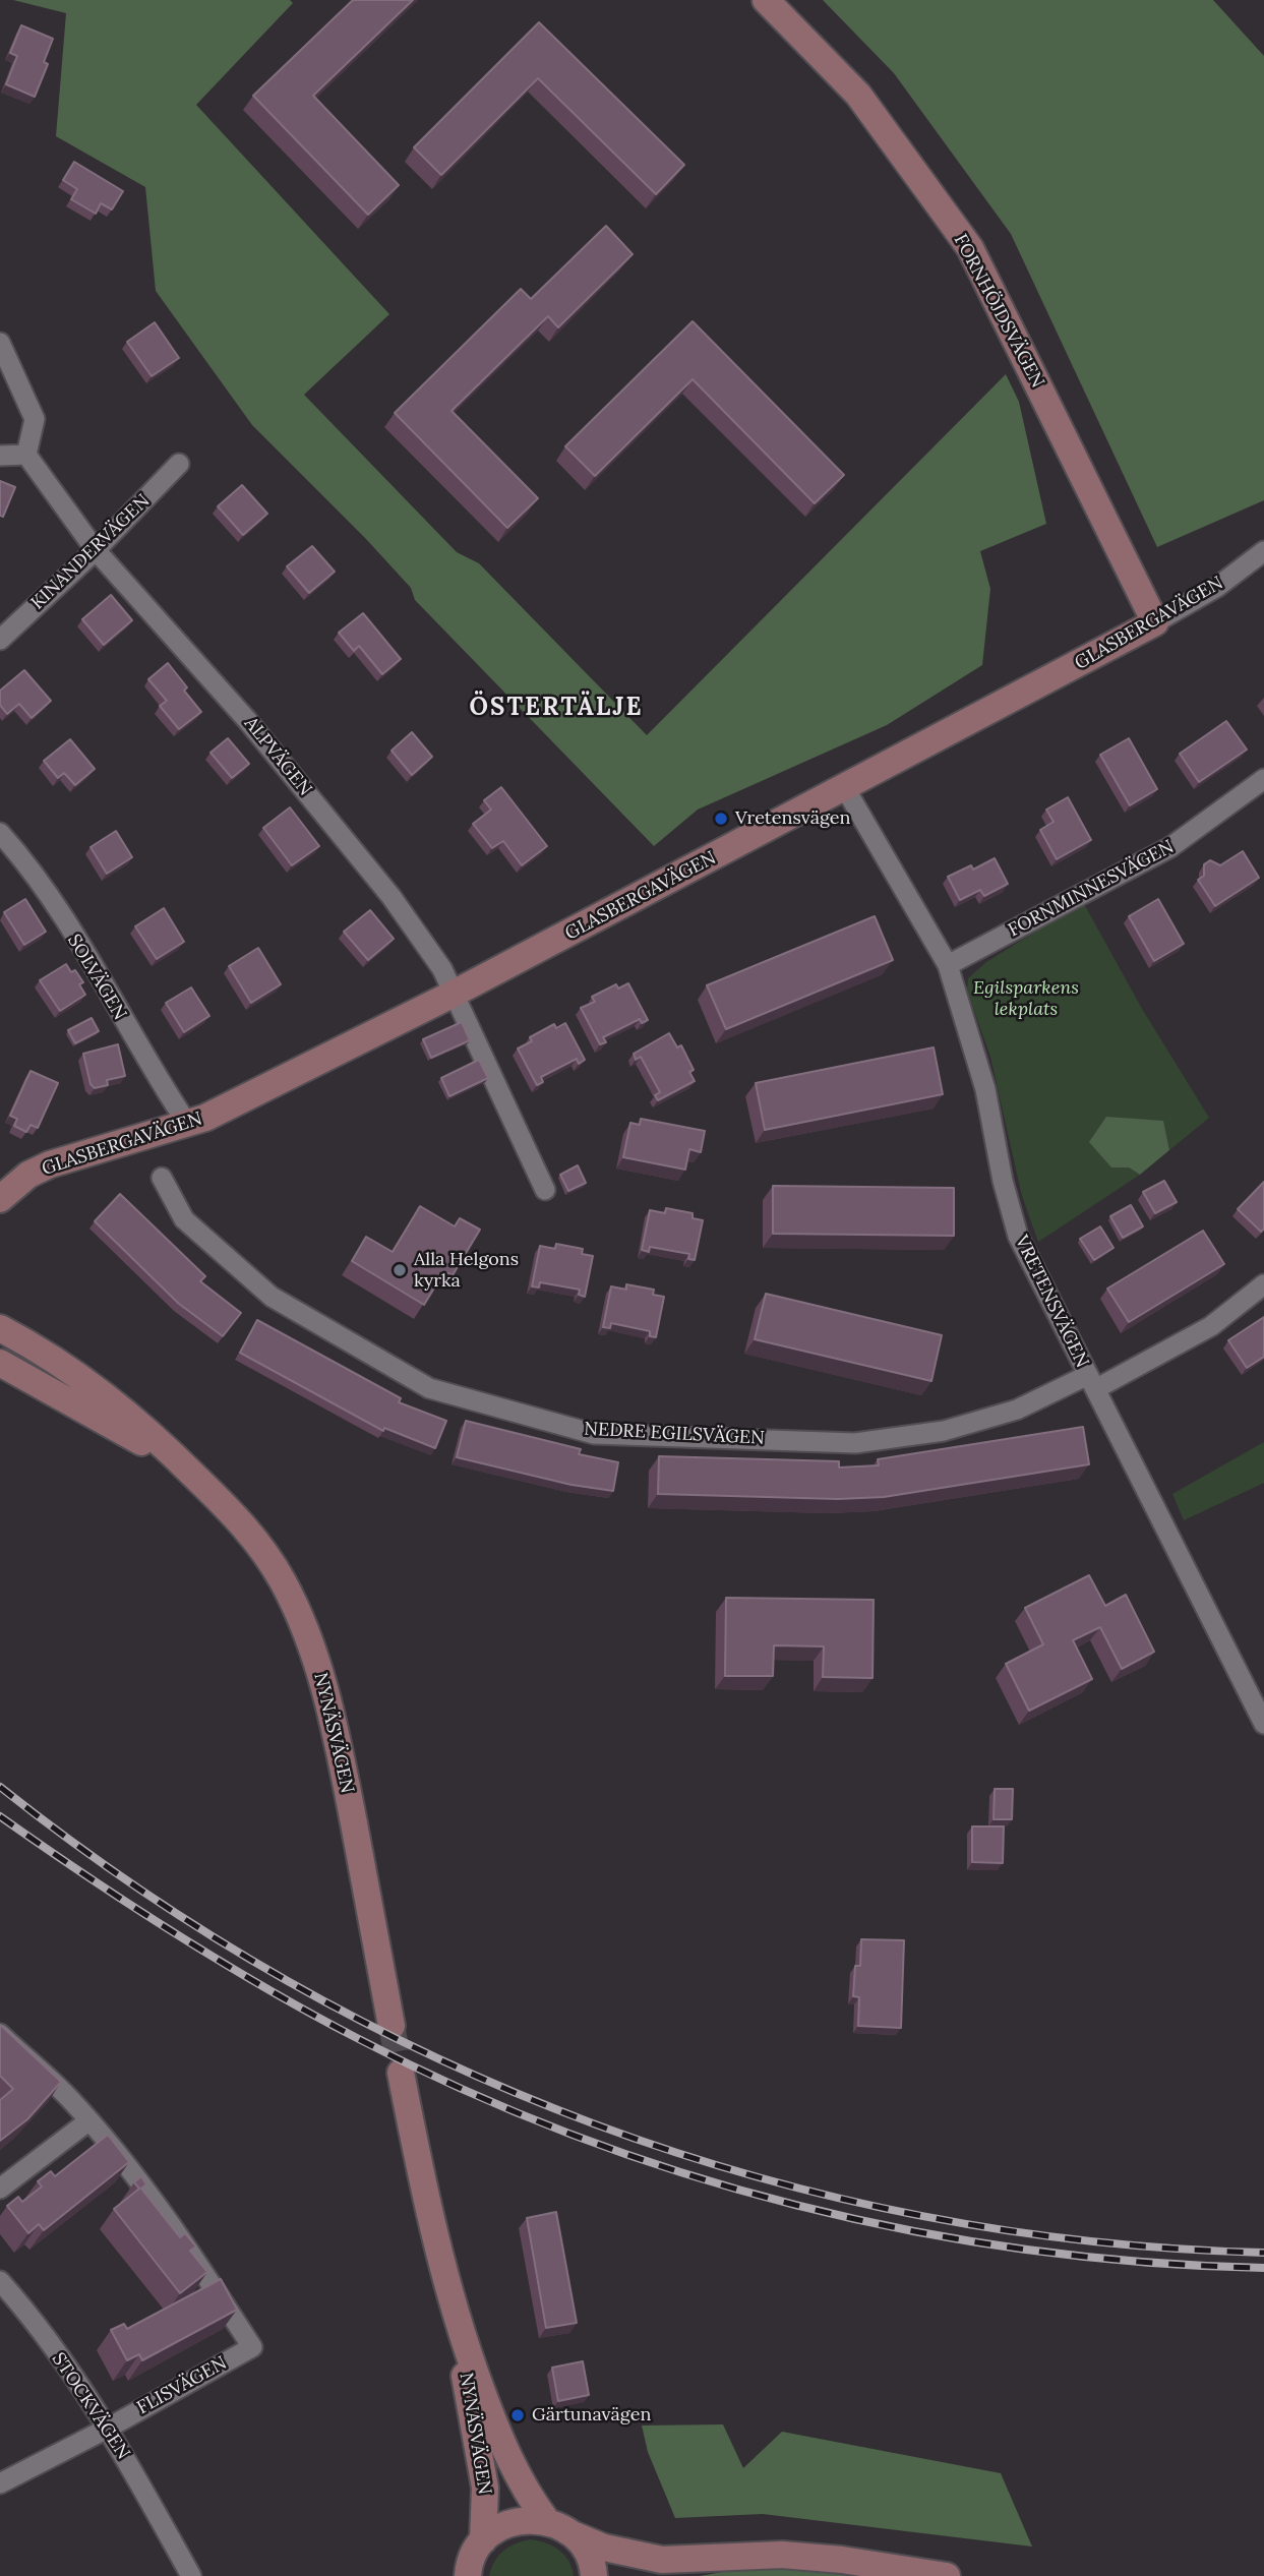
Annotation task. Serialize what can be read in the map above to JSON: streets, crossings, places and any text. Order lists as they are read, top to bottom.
{
  "streets": {
    "street": [
      "FORNHÖJDSVÄGEN",
      "KINANDERVÄGEN",
      "GLASBERGAVÄGEN",
      "ALPVÄGEN",
      "FORNMINNESVÄGEN",
      "SOLVÄGEN",
      "VRETENSVÄGEN",
      "NEDRE EGILSVÄGEN",
      "NYNÄSVÄGEN",
      "FLISVÄGEN",
      "STOCKVÄGEN"
    ]
  },
  "crossings": [
    ["FORNHÖJDSVÄGEN", "GLASBERGAVÄGEN"],
    ["KINANDERVÄGEN", "ALPVÄGEN"],
    ["GLASBERGAVÄGEN", "ALPVÄGEN"],
    ["GLASBERGAVÄGEN", "SOLVÄGEN"],
    ["GLASBERGAVÄGEN", "VRETENSVÄGEN"],
    ["FORNMINNESVÄGEN", "VRETENSVÄGEN"],
    ["VRETENSVÄGEN", "NEDRE EGILSVÄGEN"],
    ["FLISVÄGEN", "STOCKVÄGEN"]
  ],
  "districts": ["ÖSTERTÄLJE"],
  "parks": ["Egilsparkens lekplats"],
  "places": ["Vretensvägen", "Alla Helgons kyrka", "Gärtunavägen"]
}
